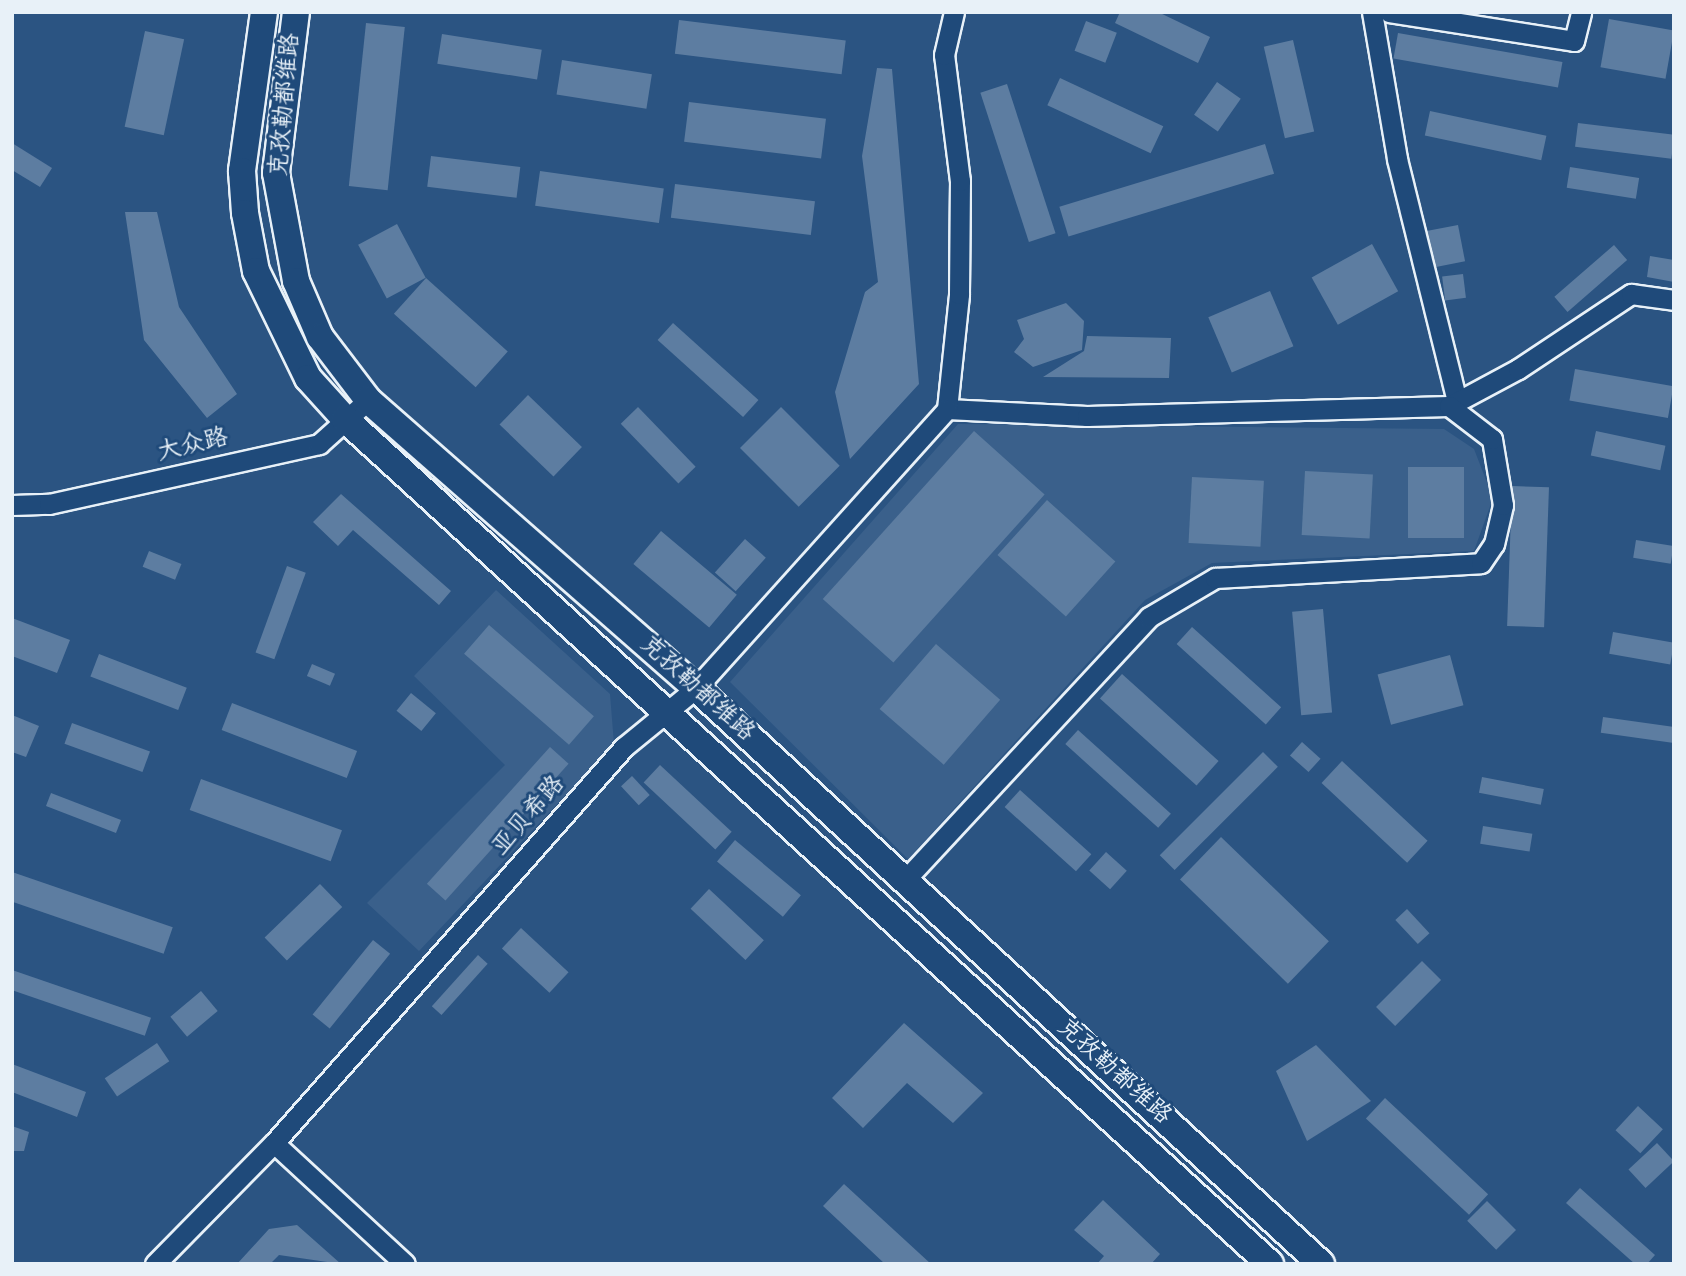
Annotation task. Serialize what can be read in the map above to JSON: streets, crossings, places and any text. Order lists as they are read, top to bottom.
{
  "streets": {
    "main road": ["克孜勒都维路"],
    "street": ["大众路", "亚贝希路"]
  },
  "crossings": [
    ["克孜勒都维路", "大众路"],
    ["克孜勒都维路", "亚贝希路"]
  ]
}
